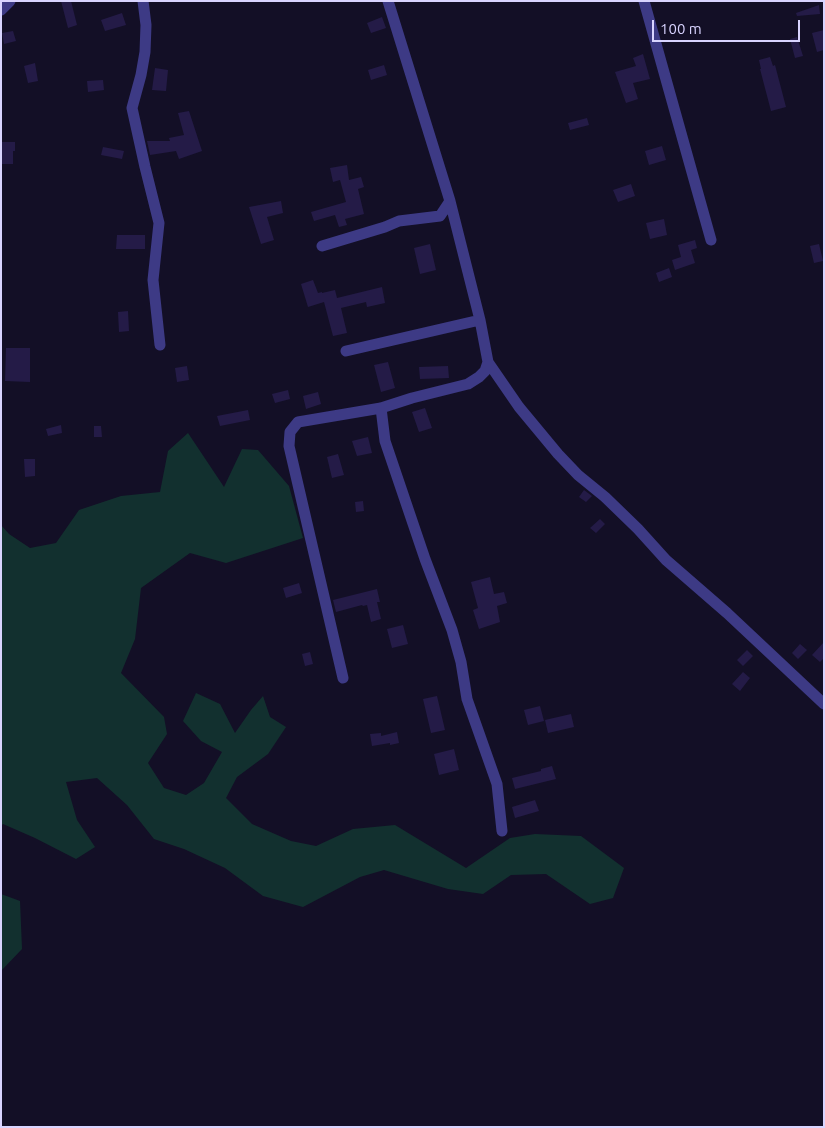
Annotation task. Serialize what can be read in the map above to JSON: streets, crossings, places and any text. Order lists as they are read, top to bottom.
{
  "scale_bar": "100 m"
}
